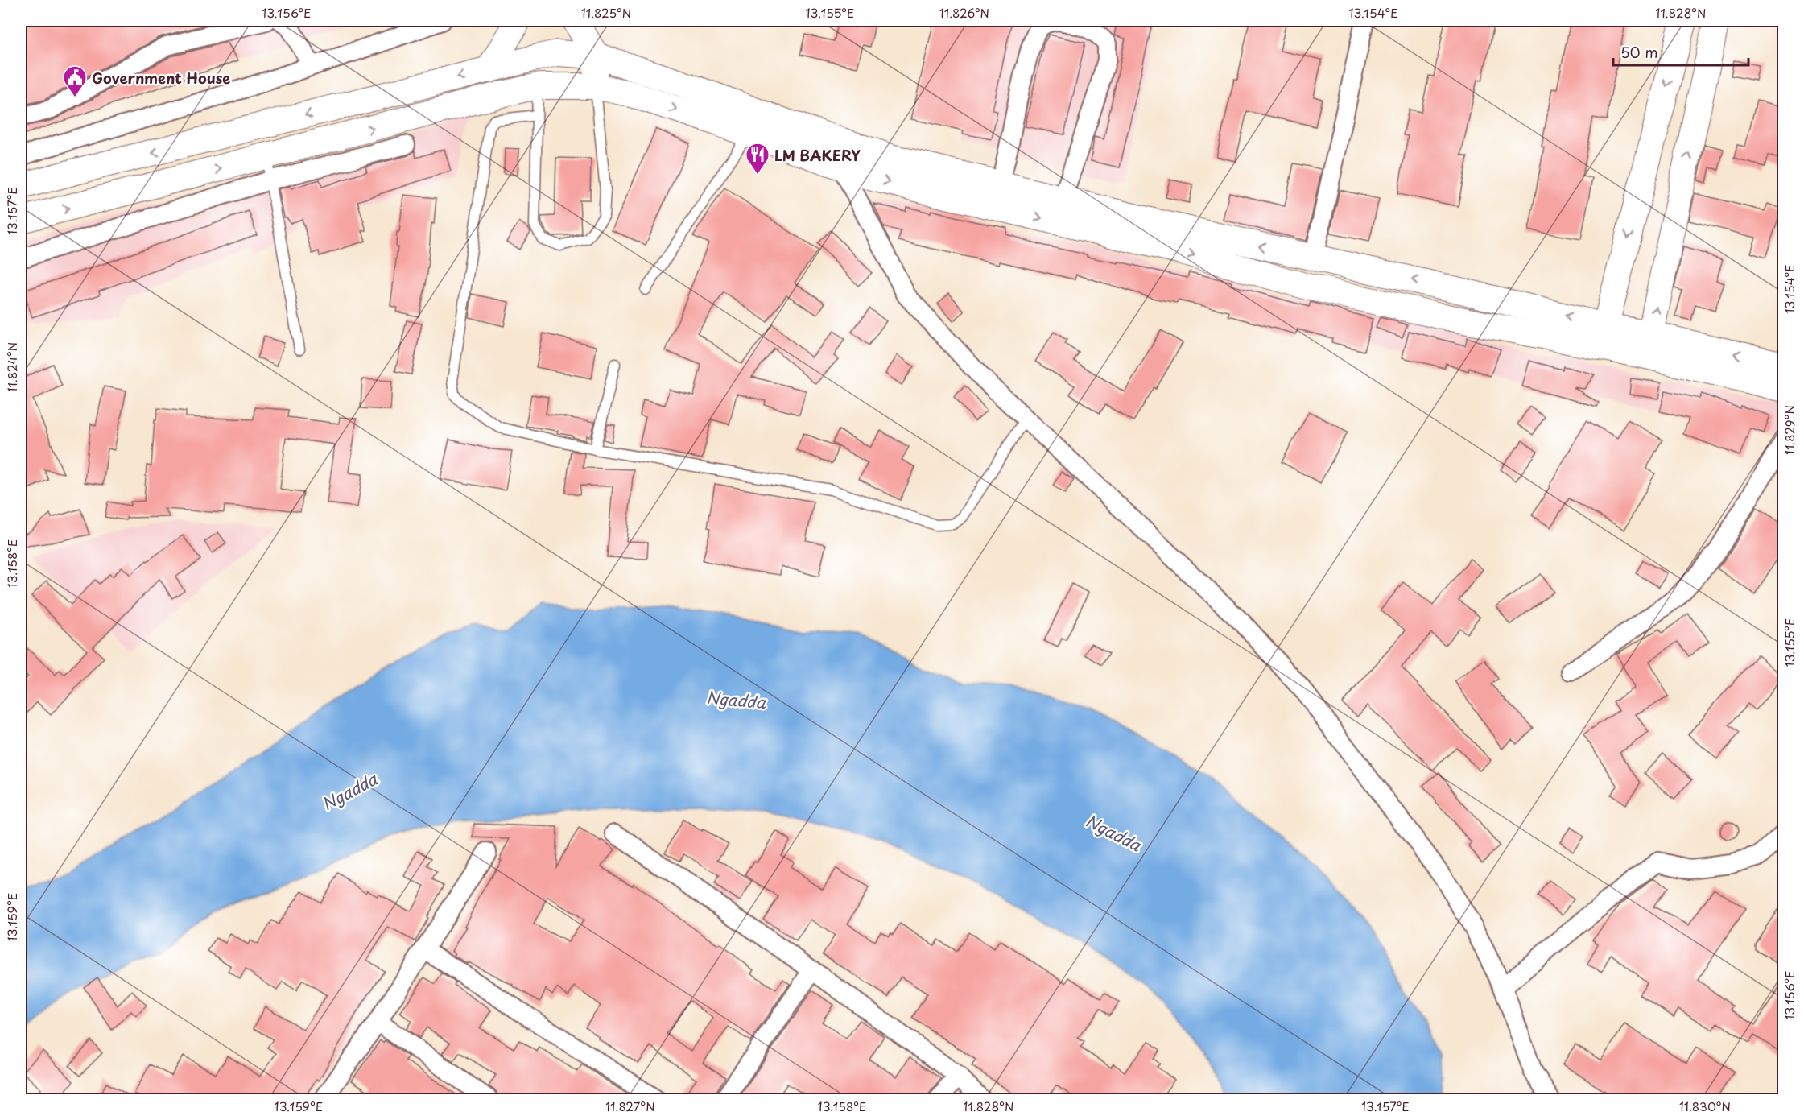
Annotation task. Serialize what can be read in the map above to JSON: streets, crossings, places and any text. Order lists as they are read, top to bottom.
{
  "water": ["Ngadda"],
  "places": {
    "public building": ["Government House"],
    "restaurant": ["LM BAKERY"]
  },
  "scale_bar": "50 m",
  "coordinates": [
    "13.156°E",
    "11.825°N",
    "13.155°E",
    "11.826°N",
    "13.154°E",
    "11.828°N",
    "13.157°E",
    "11.824°N",
    "11.829°N",
    "13.158°E",
    "13.159°E",
    "11.827°N",
    "11.830°N"
  ]
}
